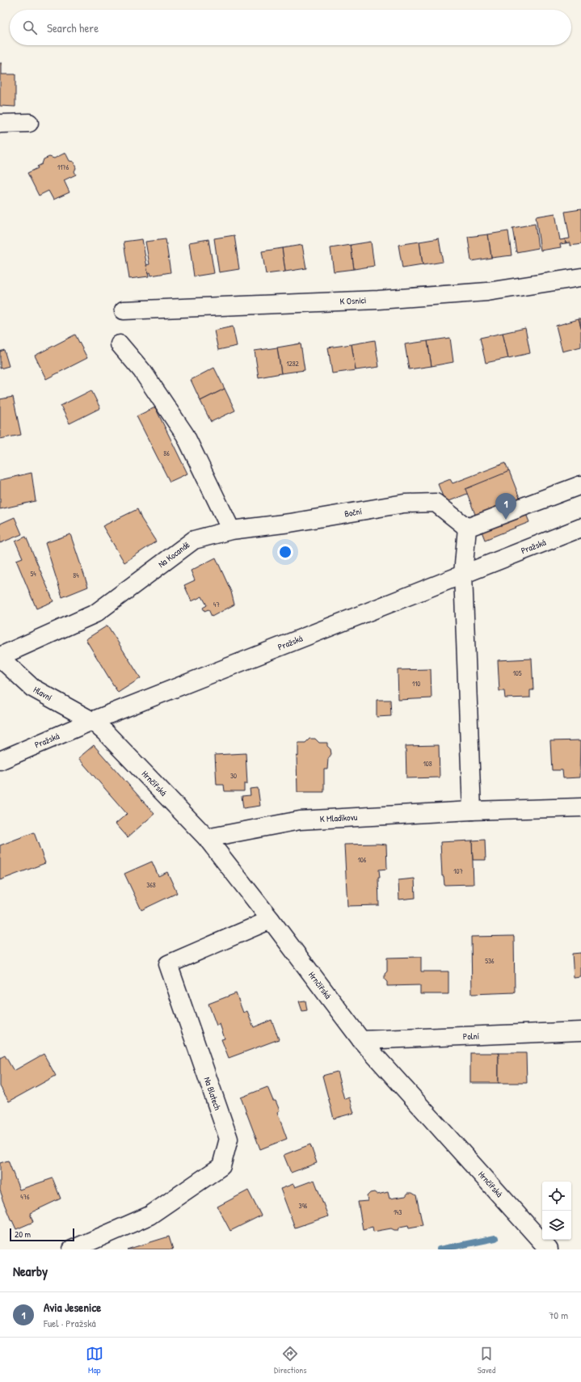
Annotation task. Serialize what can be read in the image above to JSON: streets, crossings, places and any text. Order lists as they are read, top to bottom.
{
  "streets": {
    "street": [
      "K Osnici",
      "Boční",
      "Pražská",
      "Na Kocandě",
      "Hlavní",
      "Hrnčířská",
      "K Mladíkovu",
      "Polní",
      "Na Blatech"
    ]
  },
  "crossings": [
    ["Boční", "Na Kocandě"],
    ["Pražská", "Hlavní"],
    ["Pražská", "Hrnčířská"],
    ["Na Kocandě", "Hlavní"],
    ["Hlavní", "Hrnčířská"],
    ["Hrnčířská", "K Mladíkovu"],
    ["Hrnčířská", "Polní"],
    ["Hrnčířská", "Na Blatech"]
  ],
  "house_numbers": [
    "1176",
    "1282",
    "86",
    "54",
    "84",
    "47",
    "105",
    "110",
    "108",
    "30",
    "106",
    "107",
    "368",
    "536",
    "476",
    "396",
    "143"
  ],
  "scale_bar": "20 m",
  "page": {
    "search": "Search here",
    "pins": "1",
    "scale": "20 m",
    "heading": "Nearby",
    "list": [
      {
        "mark": "1",
        "name": "Avia Jesenice",
        "note": "Fuel · Pražská",
        "value": "70 m"
      }
    ],
    "nav": ["Map", "Directions", "Saved"]
  }
}
